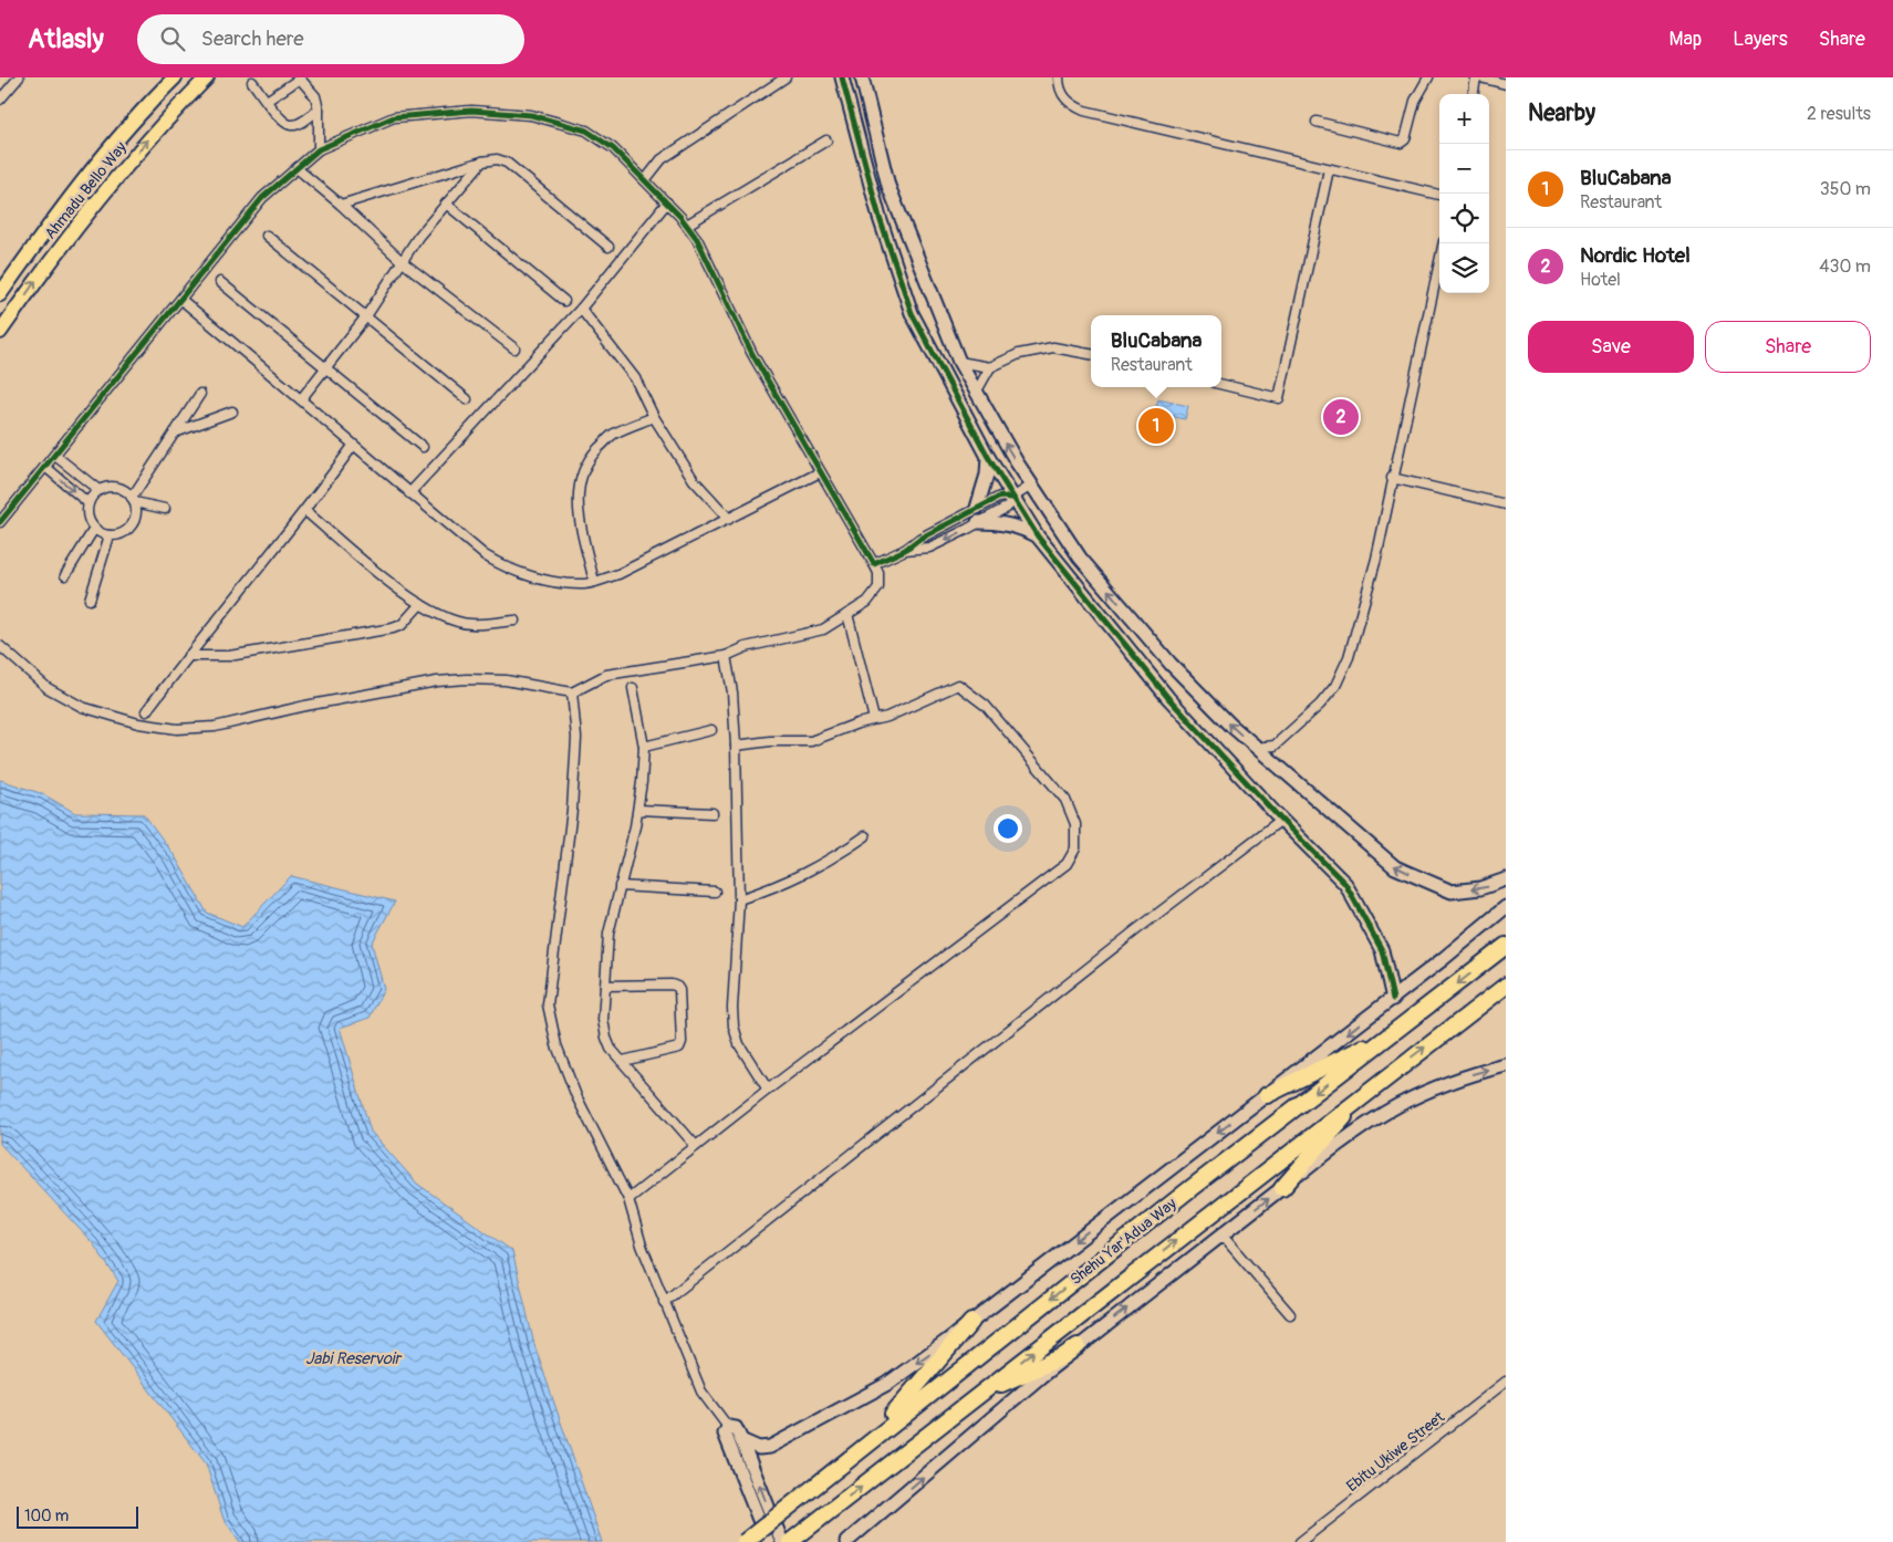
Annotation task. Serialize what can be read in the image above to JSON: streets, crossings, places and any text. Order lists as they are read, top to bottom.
{
  "streets": {
    "highway": ["Shehu Yar'Adua Way"],
    "main road": ["Ahmadu Bello Way"],
    "street": ["Ebitu Ukiwe Street"]
  },
  "water": ["Jabi Reservoir"],
  "scale_bar": "100 m",
  "page": {
    "header": "Atlasly",
    "search": "Search here",
    "nav": ["Map", "Layers", "Share"],
    "heading": ["Nearby", "2 results"],
    "map_buttons": ["+", "−"],
    "list": [
      {
        "mark": "1",
        "name": "BluCabana",
        "note": "Restaurant",
        "value": "350 m"
      },
      {
        "mark": "2",
        "name": "Nordic Hotel",
        "note": "Hotel",
        "value": "430 m"
      }
    ],
    "buttons": ["Save", "Share"],
    "popup": ["BluCabana", "Restaurant"],
    "pins": ["2", "1"],
    "scale": "100 m"
  }
}
